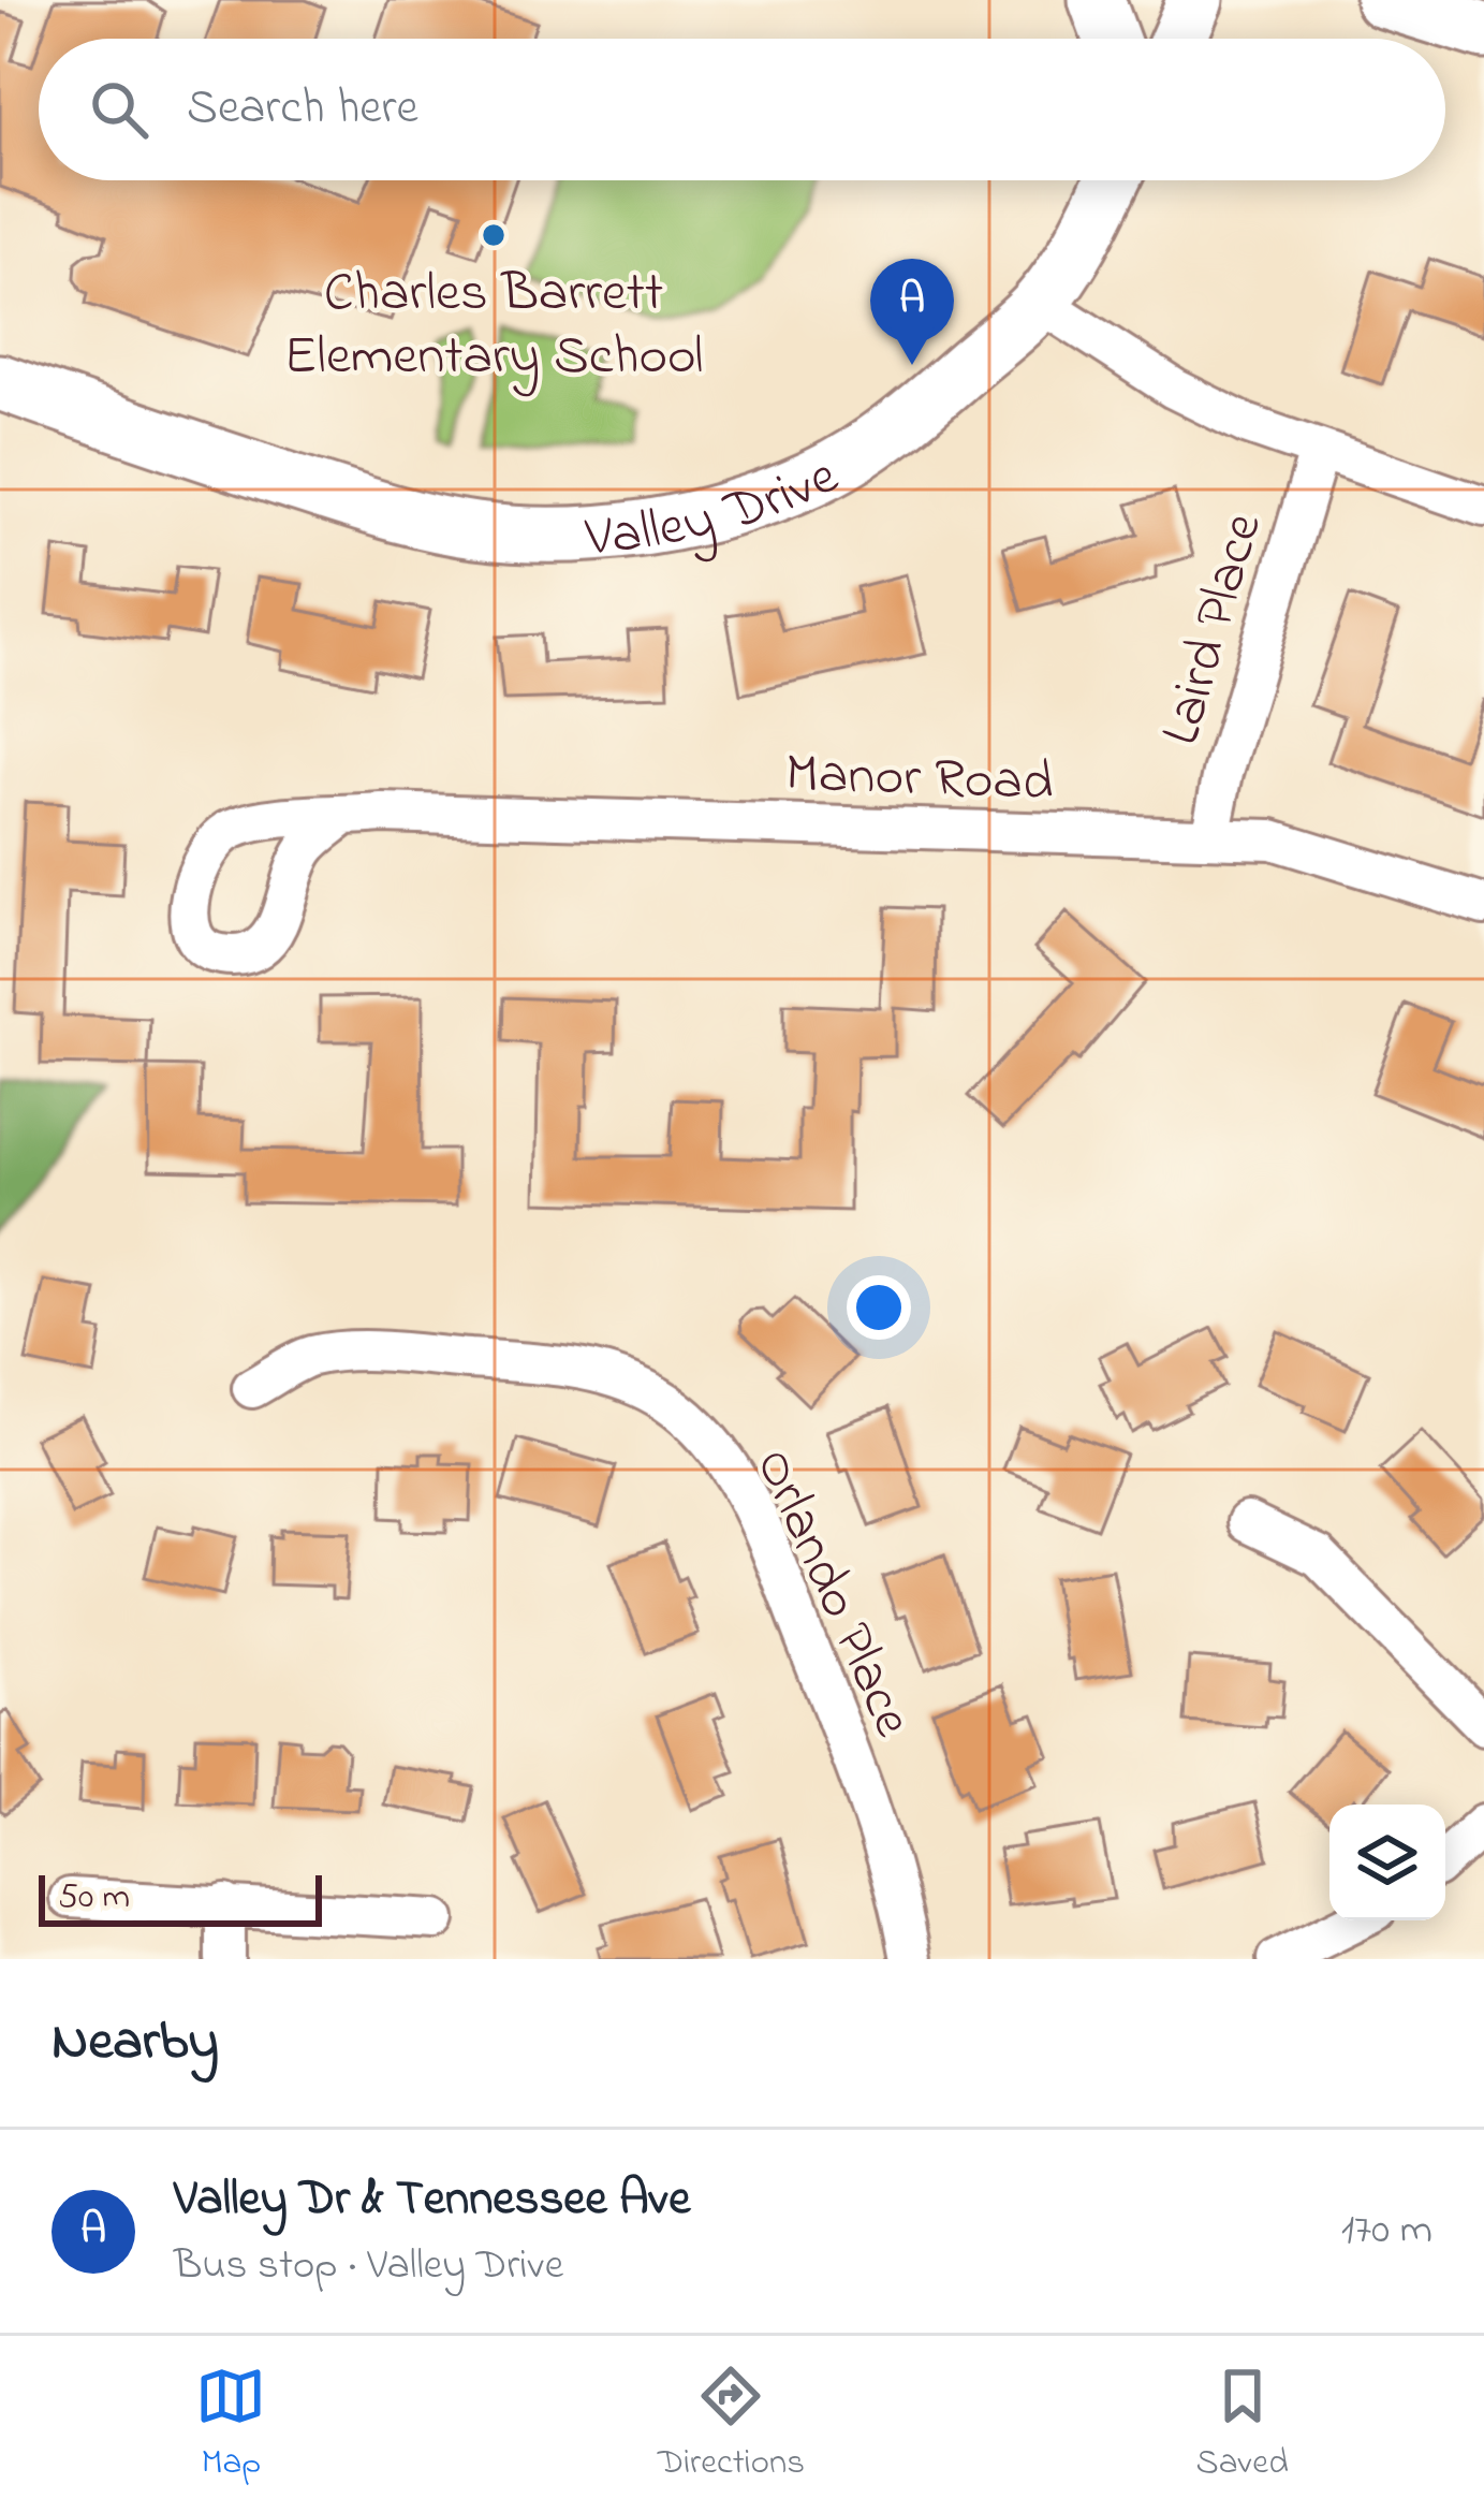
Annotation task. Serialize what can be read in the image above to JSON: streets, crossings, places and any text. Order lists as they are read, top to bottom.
{
  "streets": {
    "street": [
      "Valley Drive",
      "Laird Place",
      "Manor Road",
      "Orlando Place"
    ]
  },
  "crossings": [
    ["Laird Place", "Manor Road"]
  ],
  "places": ["Charles Barrett Elementary School"],
  "scale_bar": "50 m",
  "page": {
    "search": "Search here",
    "pins": "A",
    "scale": "50 m",
    "heading": "Nearby",
    "list": [
      {
        "mark": "A",
        "name": "Valley Dr & Tennessee Ave",
        "note": "Bus stop · Valley Drive",
        "value": "170 m"
      }
    ],
    "nav": ["Map", "Directions", "Saved"]
  }
}
